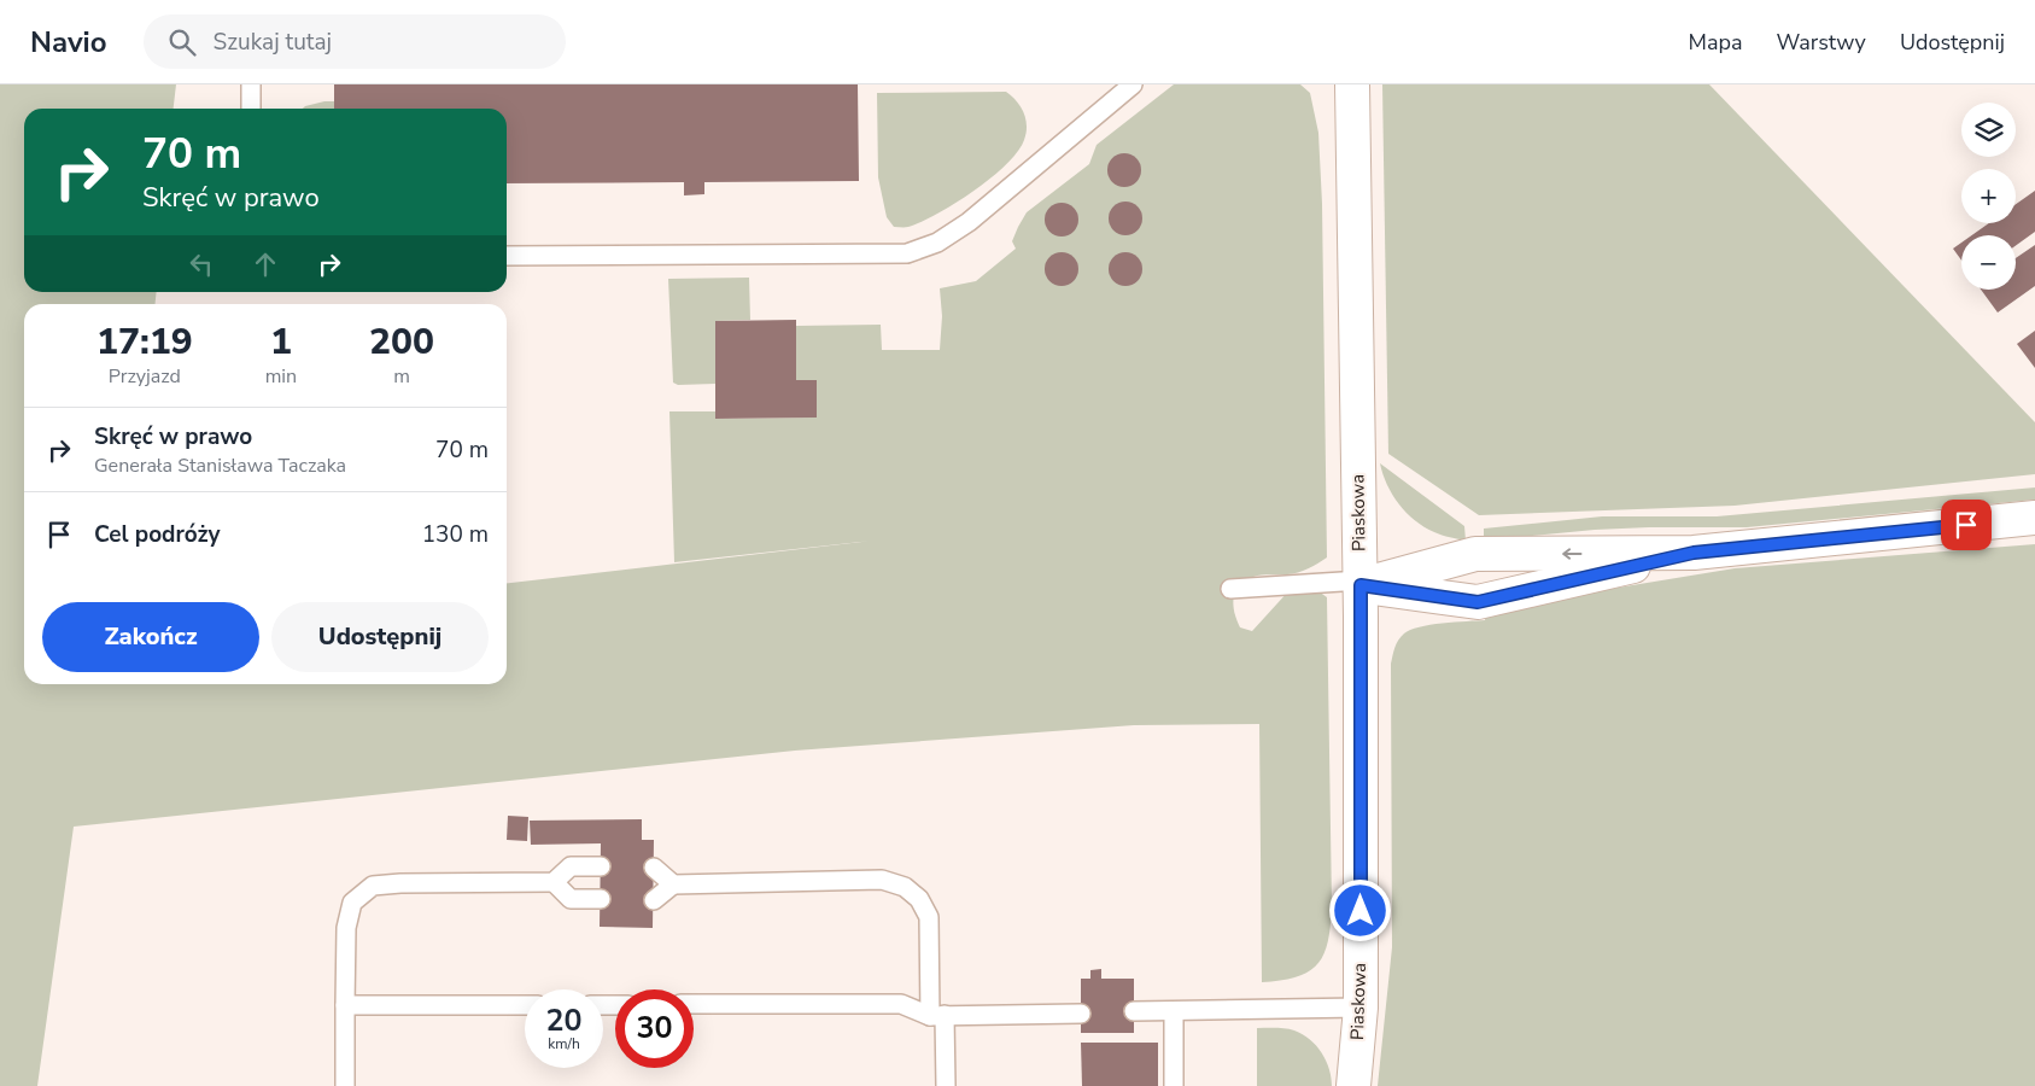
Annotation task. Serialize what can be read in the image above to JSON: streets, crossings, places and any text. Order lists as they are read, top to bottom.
{
  "streets": {
    "street": ["Piaskowa"]
  },
  "page": {
    "header": "Navio",
    "search": "Szukaj tutaj",
    "nav": ["Mapa", "Warstwy", "Udostępnij"],
    "map_buttons": ["+", "−"],
    "turn": ["70 m", "Skręć w prawo"],
    "eta": [
      "17:19",
      "Przyjazd",
      "1",
      "min",
      "200",
      "m"
    ],
    "list": [
      {
        "name": "Skręć w prawo",
        "note": "Generała Stanisława Taczaka",
        "value": "70 m"
      },
      {
        "name": "Cel podróży",
        "value": "130 m"
      }
    ],
    "buttons": ["Zakończ", "Udostępnij"],
    "speed": "20 km/h",
    "limit": "30"
  }
}
